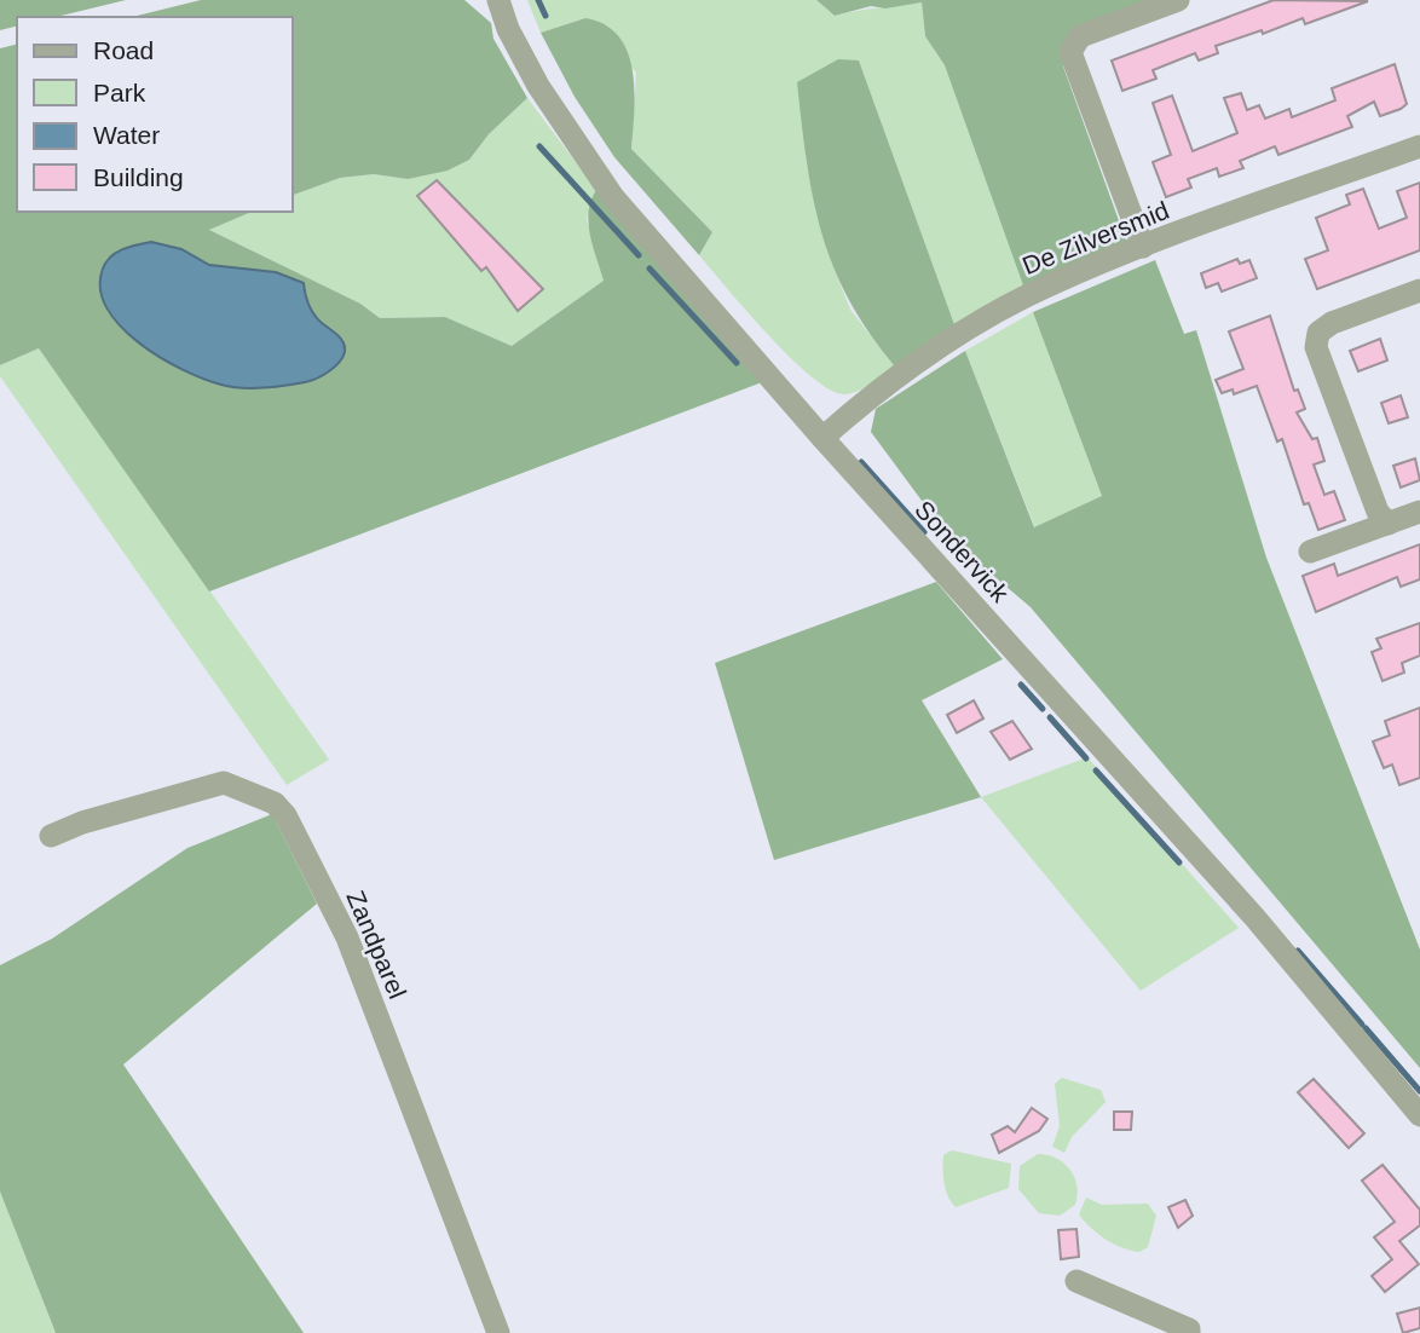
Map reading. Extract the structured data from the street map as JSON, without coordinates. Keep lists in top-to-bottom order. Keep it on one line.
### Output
{"streets":{"street":["De Zilversmid","Sondervick","Zandparel"]},"crossings":[["De Zilversmid","Sondervick"]],"legend":["Road","Park","Water","Building"]}
